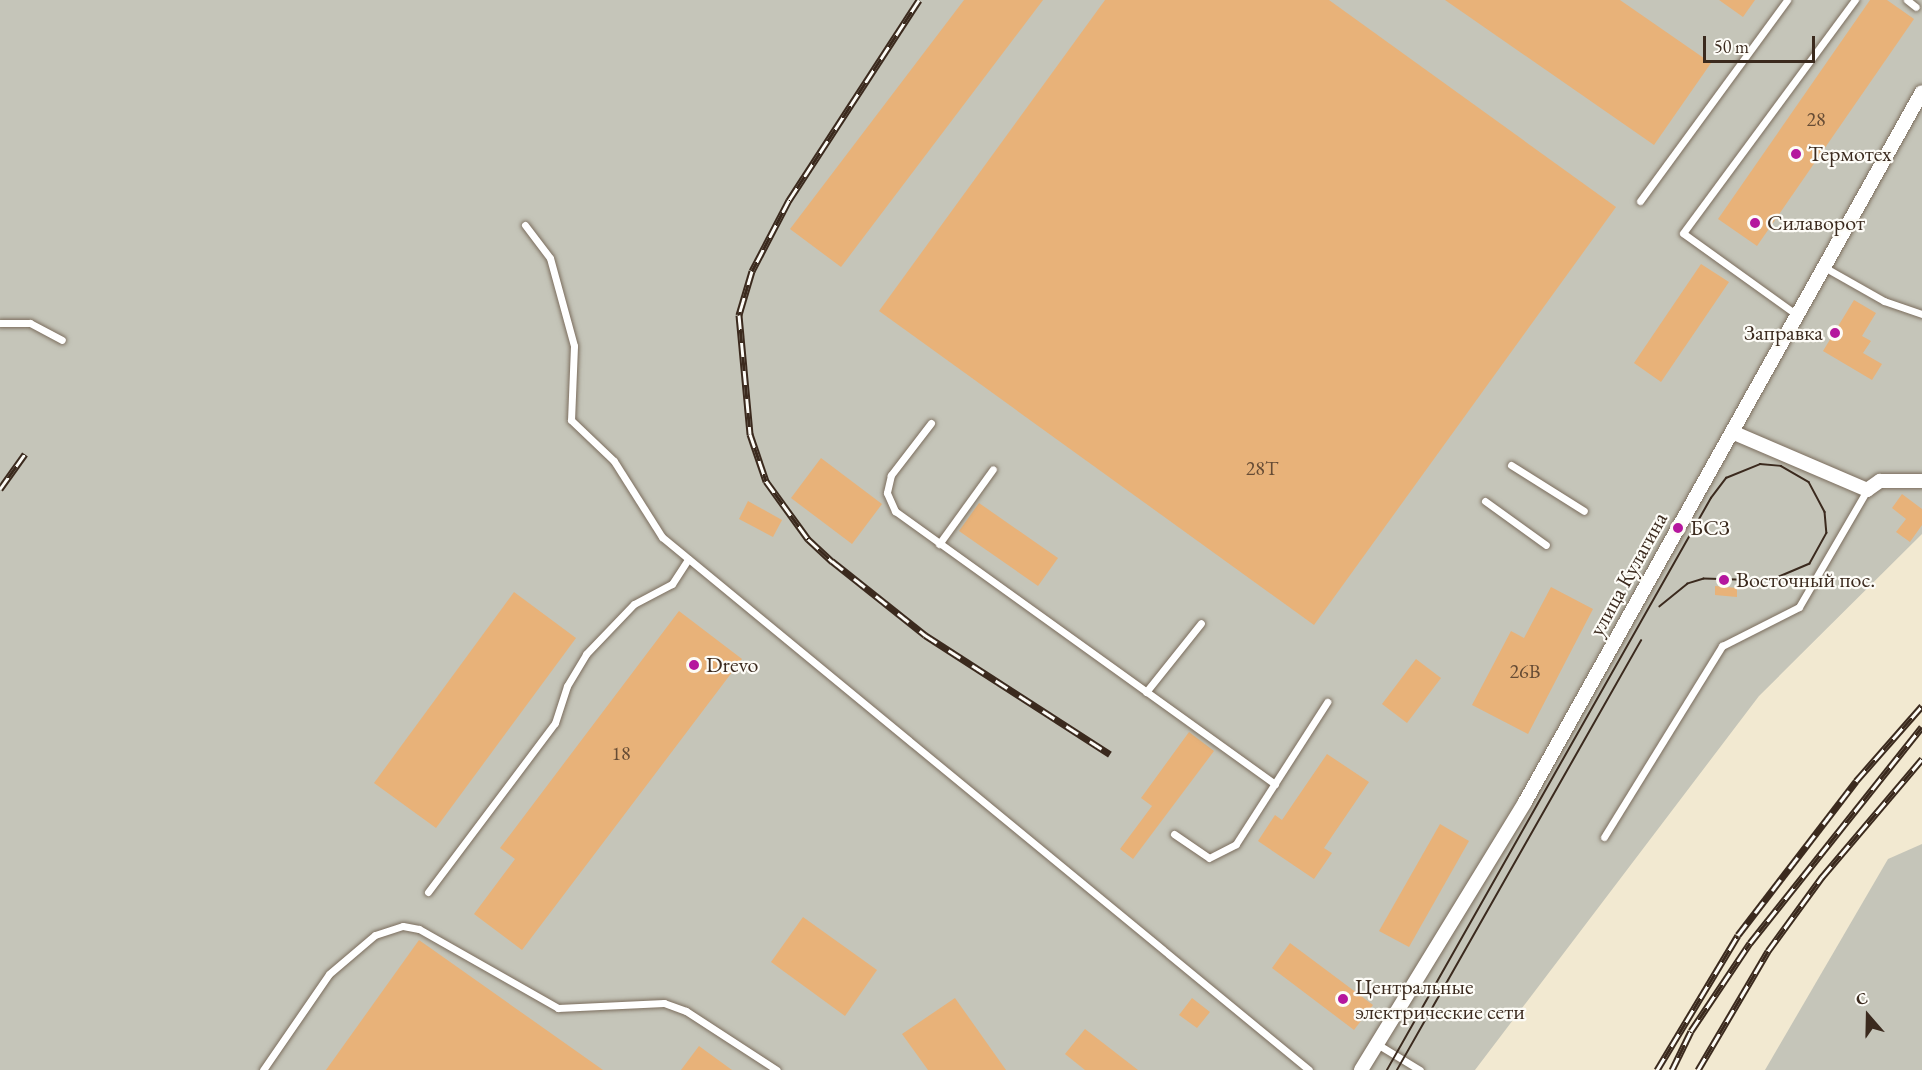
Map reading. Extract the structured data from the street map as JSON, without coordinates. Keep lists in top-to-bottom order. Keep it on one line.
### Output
{"streets":{"street":["улица Кулагина"]},"places":["Термотех","Силаворот","Заправка","БСЗ","Восточный пос.","Drevo","Центральные электрические сети"],"house_numbers":["28","28Т","26В","18"],"scale_bar":"50 m","north":"top"}
